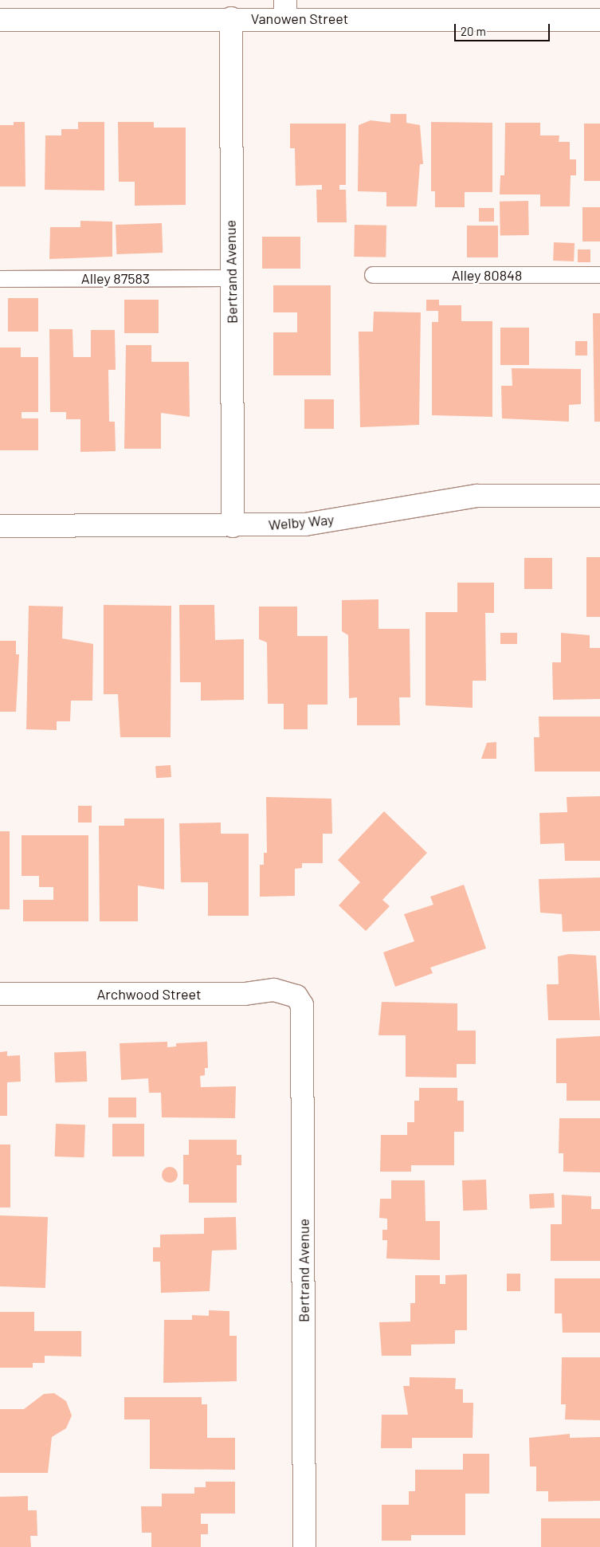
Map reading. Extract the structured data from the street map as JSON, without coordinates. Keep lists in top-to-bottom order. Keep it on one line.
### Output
{"streets":{"street":["Vanowen Street","Bertrand Avenue","Welby Way","Archwood Street"],"lane":["Alley 80848","Alley 87583"]},"crossings":[["Vanowen Street","Bertrand Avenue"],["Bertrand Avenue","Alley 87583"],["Bertrand Avenue","Welby Way"],["Bertrand Avenue","Archwood Street"]],"scale_bar":"20 m"}
